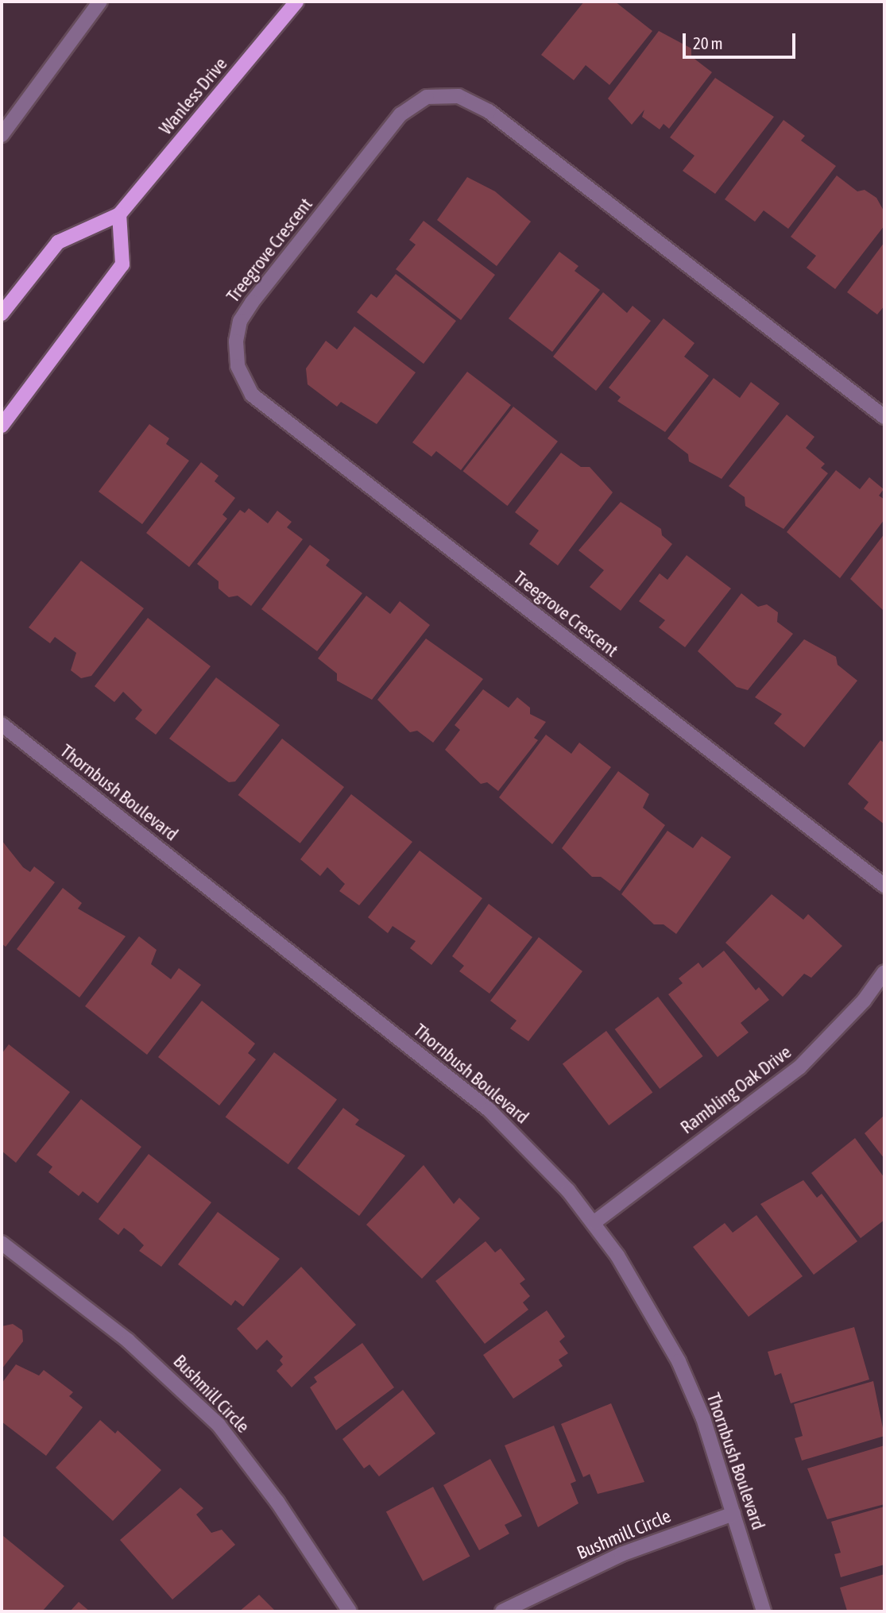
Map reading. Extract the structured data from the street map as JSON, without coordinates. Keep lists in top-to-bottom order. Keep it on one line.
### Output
{"streets":{"main road":["Wanless Drive"],"street":["Treegrove Crescent","Thornbush Boulevard","Rambling Oak Drive","Bushmill Circle"]},"crossings":[["Thornbush Boulevard","Rambling Oak Drive"],["Thornbush Boulevard","Bushmill Circle"]],"scale_bar":"20 m"}
